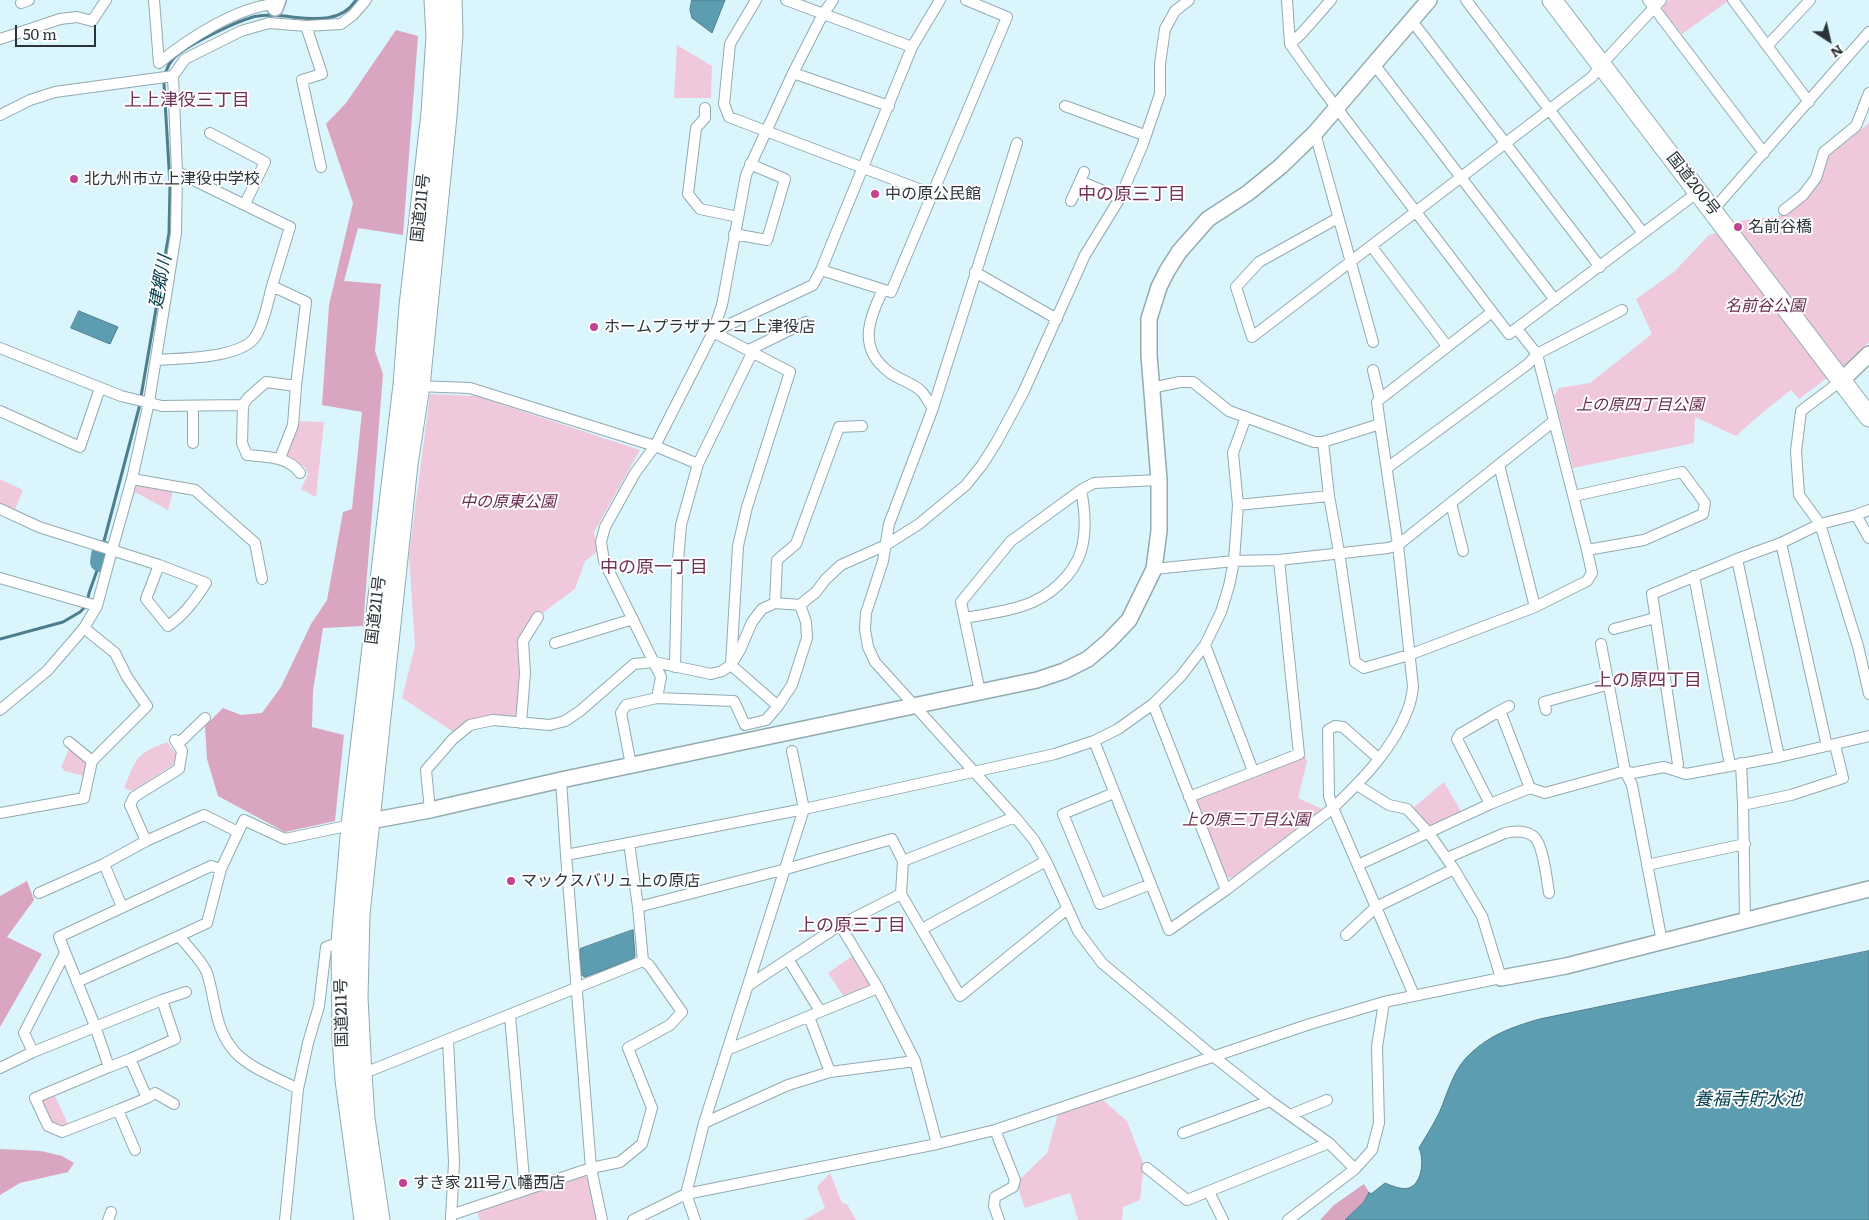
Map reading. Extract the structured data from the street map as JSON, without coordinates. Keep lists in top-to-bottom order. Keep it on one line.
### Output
{"streets":{"highway":["国道200号","国道211号"]},"districts":["上上津役三丁目","中の原三丁目","中の原一丁目","上の原四丁目","上の原三丁目"],"water":["建郷川","養福寺貯水池"],"parks":["名前谷公園","上の原四丁目公園","中の原東公園","上の原三丁目公園"],"places":["北九州市立上津役中学校","中の原公民館","名前谷橋","ホームプラザナフコ 上津役店","マックスバリュ 上の原店","すき家 211号八幡西店"],"scale_bar":"50 m","north":"bottom right"}
